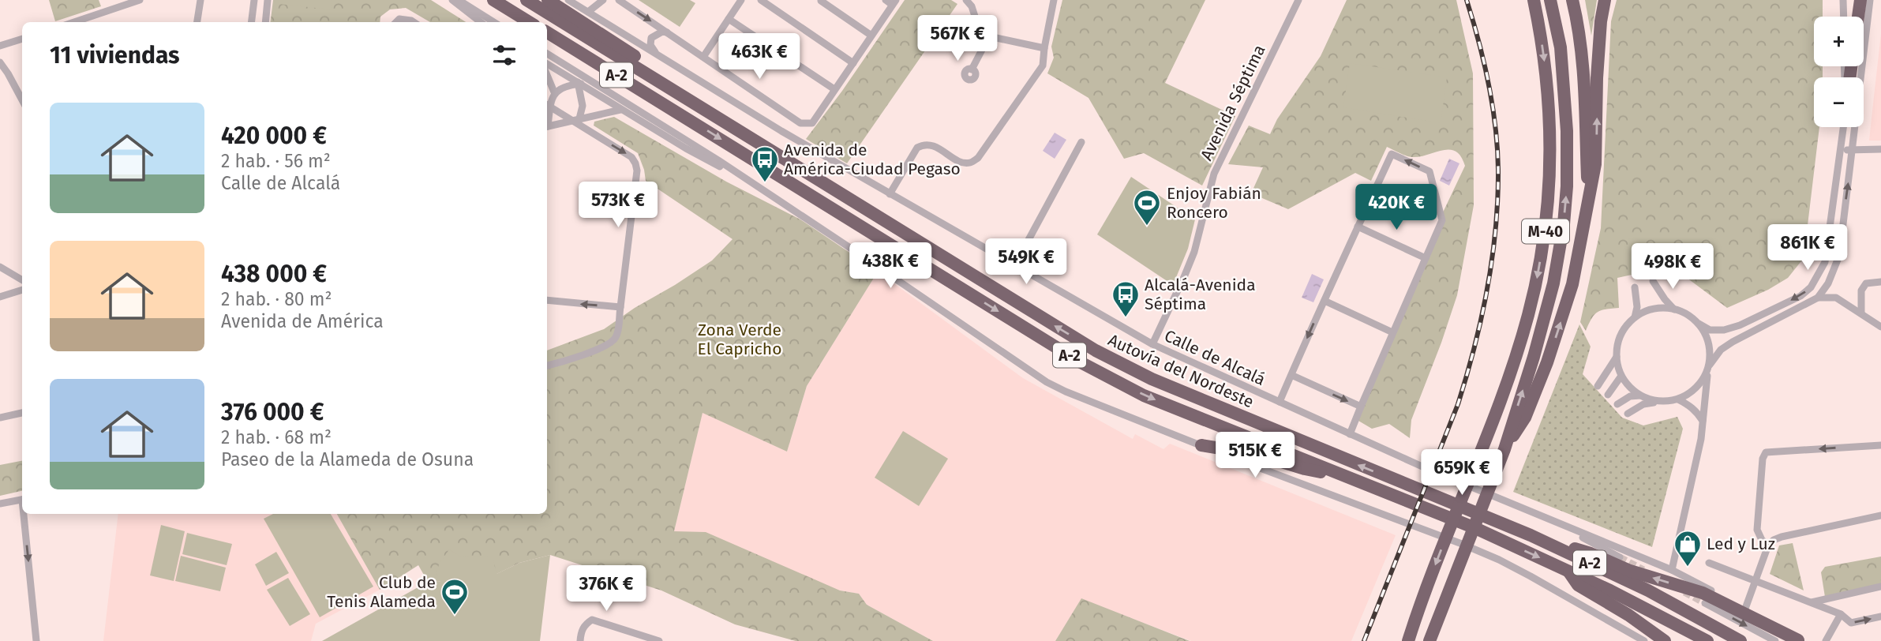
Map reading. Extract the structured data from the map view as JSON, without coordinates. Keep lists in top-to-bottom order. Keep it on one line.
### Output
{"streets":{"highway":["A-2","M-40","Autovía del Nordeste"],"street":["Avenida Séptima","Calle de Alcalá"]},"crossings":[["Avenida Séptima","Calle de Alcalá"]],"parks":["Zona Verde El Capricho"],"places":{"bus stop":["Avenida de América-Ciudad Pegaso","Alcalá-Avenida Séptima"],"sports":["Enjoy Fabián Roncero","Club de Tenis Alameda"],"shop":["Led y Luz"]},"page":{"price":["567K €","463K €","573K €","420K €","861K €","549K €","438K €","498K €","515K €","659K €","376K €"],"map_buttons":["+","−"],"heading":"11 viviendas","list":[{"name":"420 000 €","note":"2 hab. · 56 m² · Calle de Alcalá"},{"name":"438 000 €","note":"2 hab. · 80 m² · Avenida de América"},{"name":"376 000 €","note":"2 hab. · 68 m² · Paseo de la Alameda de Osuna"}]}}
